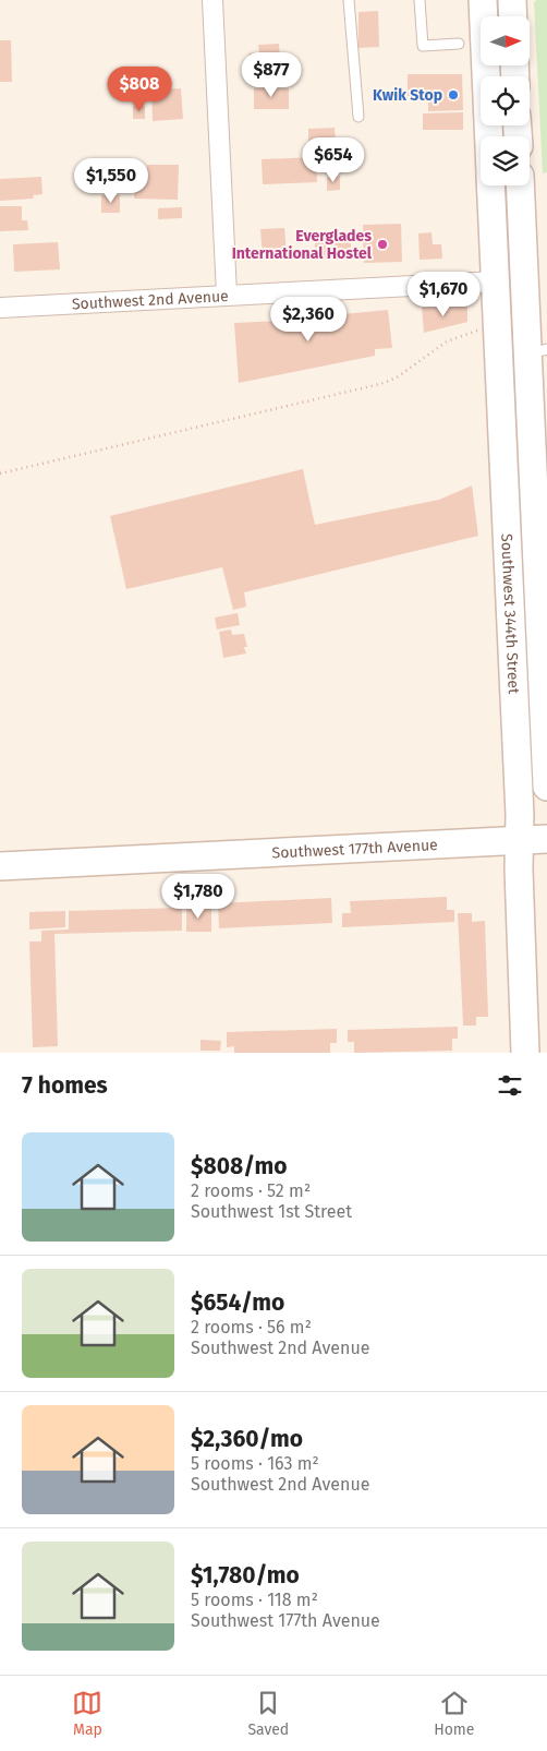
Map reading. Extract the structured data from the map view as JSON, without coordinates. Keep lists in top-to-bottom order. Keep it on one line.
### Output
{"streets":{"main road":["Southwest 344th Street","Southwest 177th Avenue"],"street":["Southwest 2nd Avenue"]},"crossings":[["Southwest 2nd Avenue","Southwest 344th Street"],["Southwest 344th Street","Southwest 177th Avenue"]],"places":["Kwik Stop","Everglades International Hostel"],"north":"right","page":{"price":["$877","$808","$654","$1,550","$1,670","$2,360","$1,780"],"heading":"7 homes","list":[{"name":"$808/mo","note":"2 rooms · 52 m² · Southwest 1st Street"},{"name":"$654/mo","note":"2 rooms · 56 m² · Southwest 2nd Avenue"},{"name":"$2,360/mo","note":"5 rooms · 163 m² · Southwest 2nd Avenue"},{"name":"$1,780/mo","note":"5 rooms · 118 m² · Southwest 177th Avenue"}],"tabs":["Map","Saved","Home"]}}
